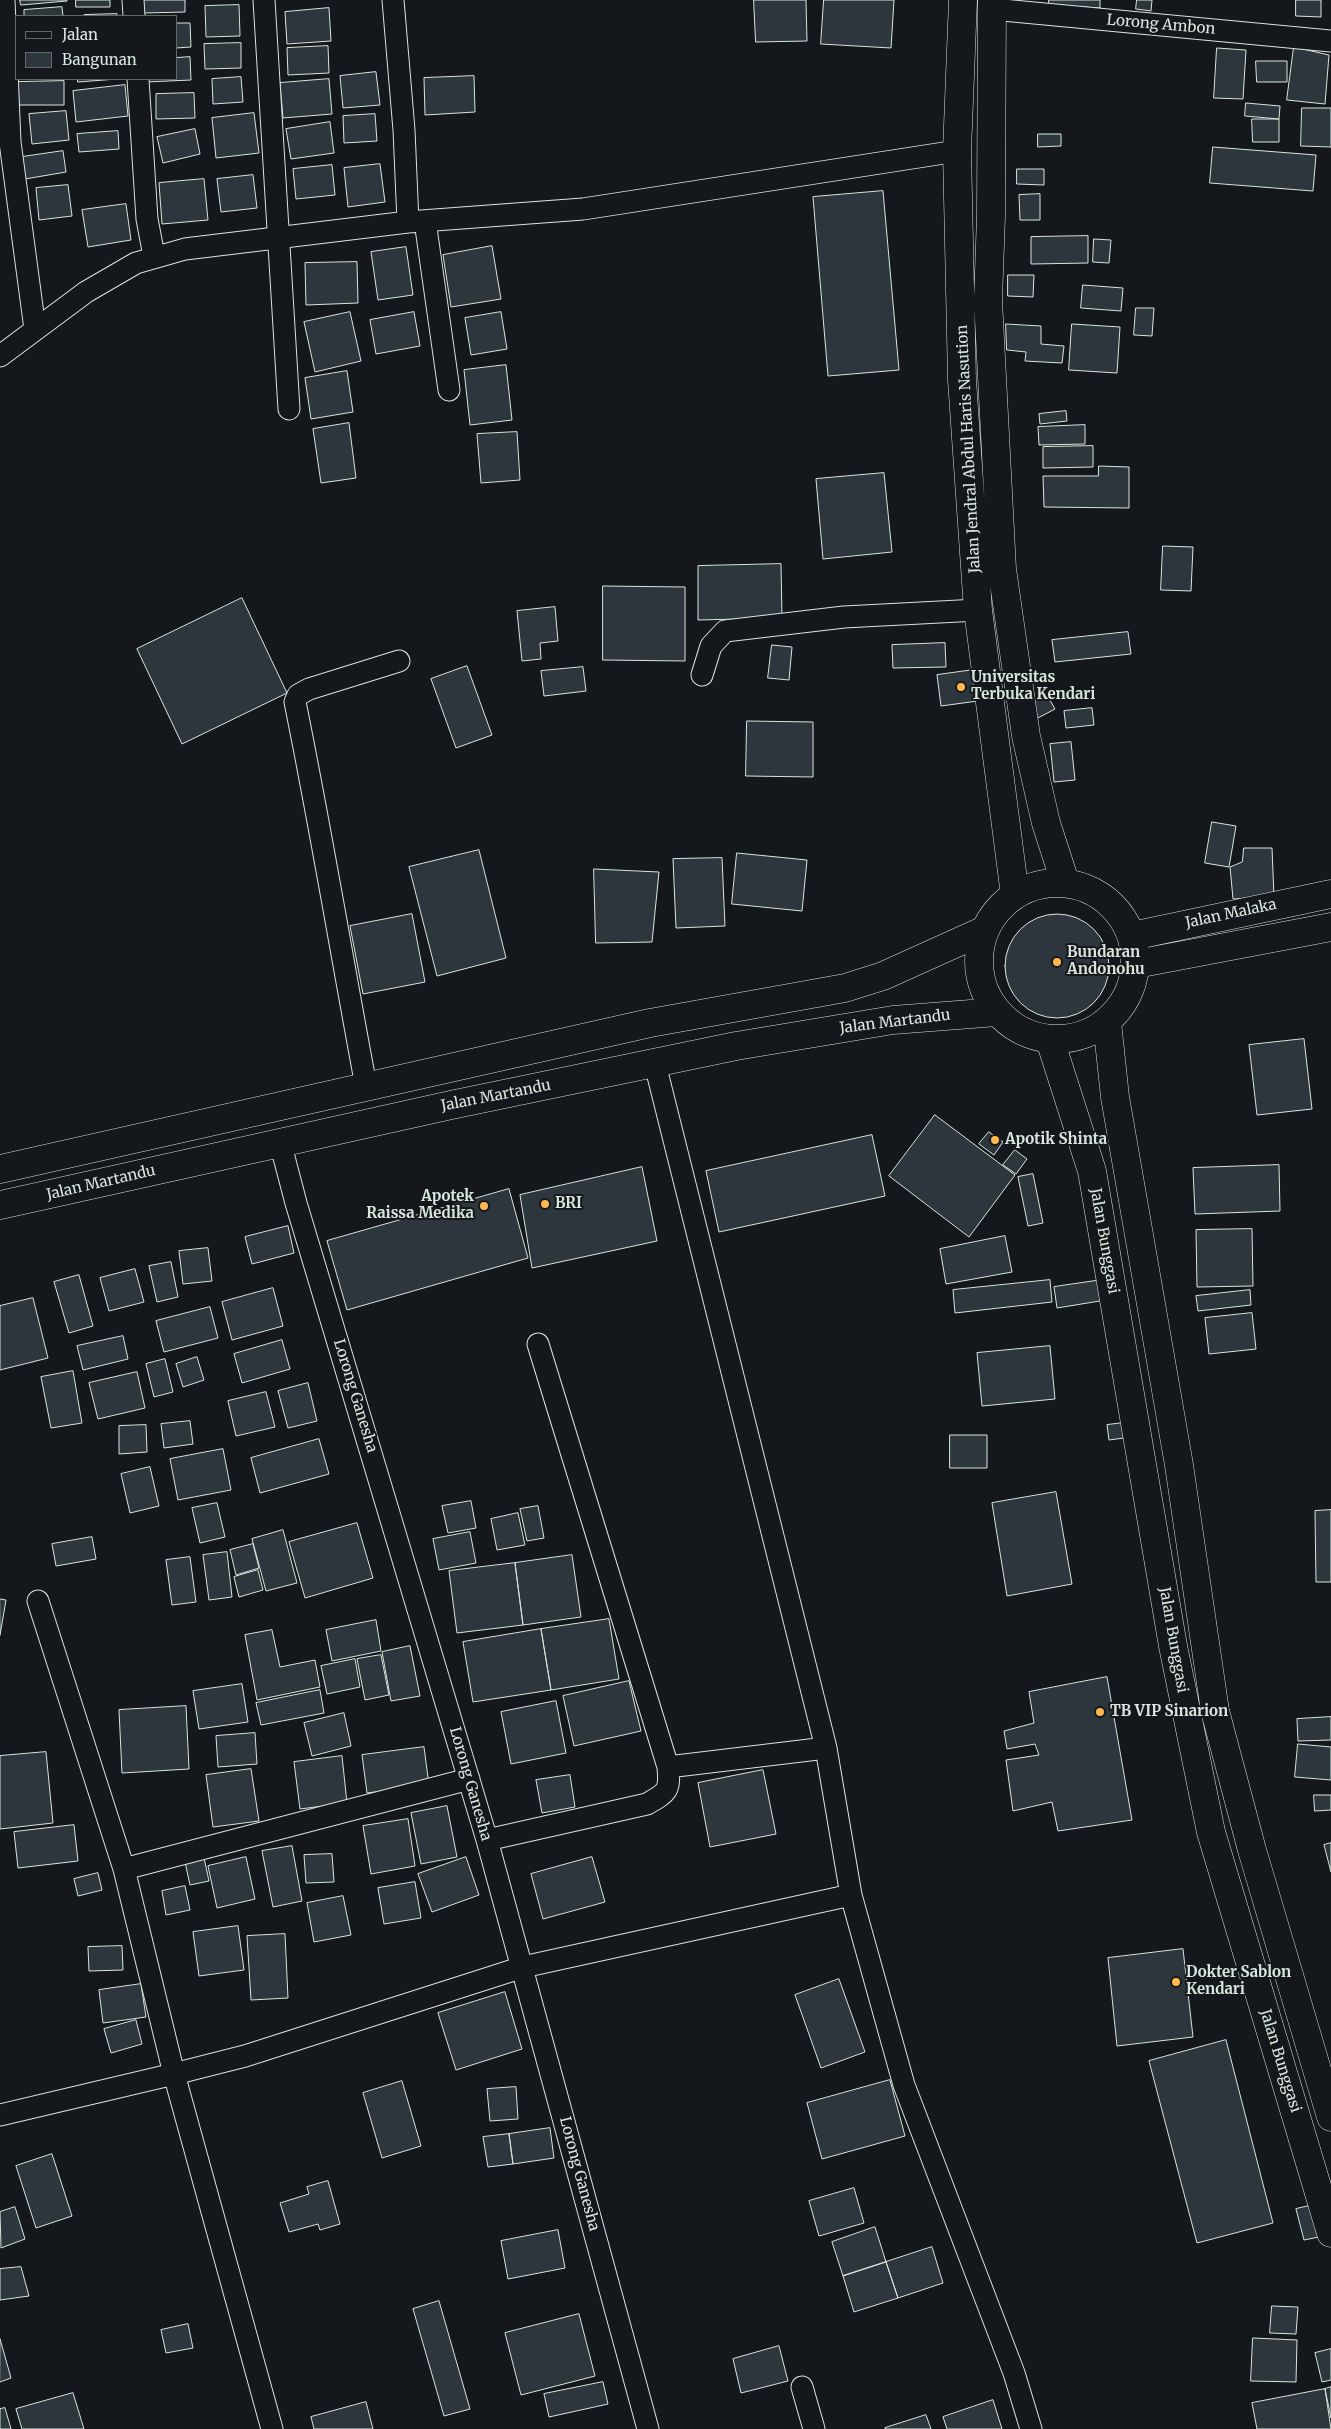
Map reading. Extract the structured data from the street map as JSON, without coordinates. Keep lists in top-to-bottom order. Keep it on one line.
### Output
{"streets":{"main road":["Jalan Jendral Abdul Haris Nasution","Jalan Malaka","Jalan Martandu","Jalan Bunggasi"],"street":["Lorong Ambon","Lorong Ganesha"]},"crossings":[["Lorong Ambon","Jalan Jendral Abdul Haris Nasution"],["Jalan Jendral Abdul Haris Nasution","Jalan Malaka"],["Jalan Jendral Abdul Haris Nasution","Jalan Martandu"],["Jalan Jendral Abdul Haris Nasution","Jalan Bunggasi"],["Jalan Malaka","Jalan Martandu"],["Jalan Malaka","Jalan Bunggasi"],["Jalan Martandu","Jalan Bunggasi"],["Jalan Martandu","Lorong Ganesha"]],"places":["Universitas Terbuka Kendari","Bundaran Andonohu","Apotik Shinta","BRI","Apotek Raissa Medika","TB VIP Sinarion","Dokter Sablon Kendari"],"legend":["Jalan","Bangunan"]}
